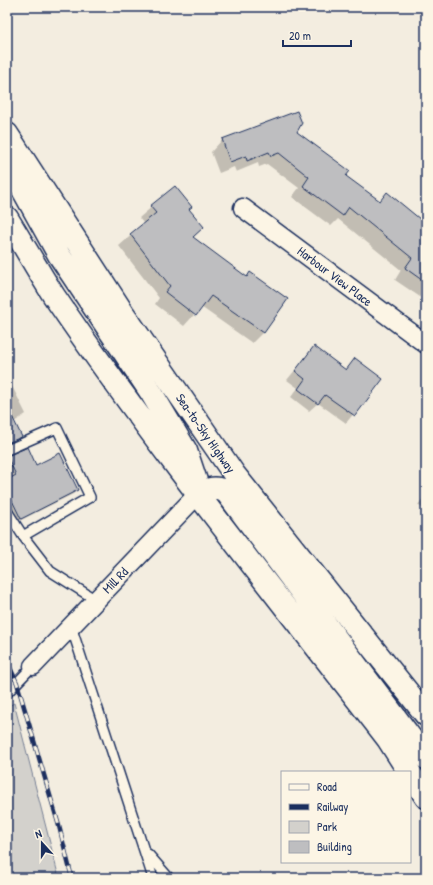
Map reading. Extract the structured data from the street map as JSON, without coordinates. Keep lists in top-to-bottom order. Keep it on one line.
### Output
{"streets":{"highway":["Sea-to-Sky Highway"],"street":["Harbour View Place","Mill Rd"]},"legend":["Road","Railway","Park","Building"],"scale_bar":"20 m","north":"top"}
